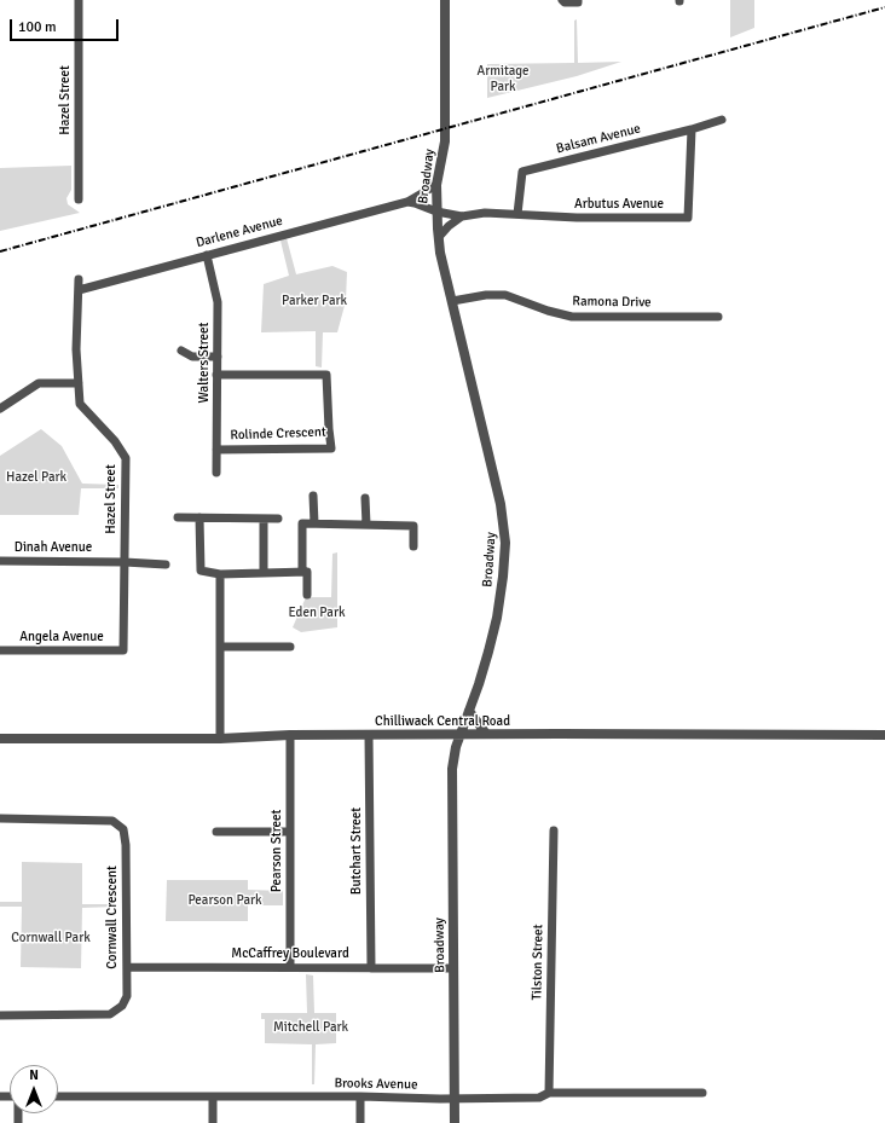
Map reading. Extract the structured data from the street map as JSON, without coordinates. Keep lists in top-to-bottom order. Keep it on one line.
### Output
{"streets":{"street":["Hazel Street","Balsam Avenue","Broadway","Arbutus Avenue","Darlene Avenue","Ramona Drive","Walters Street","Rolinde Crescent","Dinah Avenue","Angela Avenue","Chilliwack Central Road","Pearson Street","Butchart Street","Cornwall Crescent","McCaffrey Boulevard","Tilston Street","Brooks Avenue"]},"crossings":[["Hazel Street","Darlene Avenue"],["Hazel Street","Dinah Avenue"],["Hazel Street","Angela Avenue"],["Balsam Avenue","Arbutus Avenue"],["Broadway","Arbutus Avenue"],["Broadway","Darlene Avenue"],["Broadway","Ramona Drive"],["Broadway","Chilliwack Central Road"],["Broadway","McCaffrey Boulevard"],["Broadway","Brooks Avenue"],["Darlene Avenue","Walters Street"],["Walters Street","Rolinde Crescent"],["Chilliwack Central Road","Pearson Street"],["Chilliwack Central Road","Butchart Street"],["Pearson Street","McCaffrey Boulevard"],["Butchart Street","McCaffrey Boulevard"],["Cornwall Crescent","McCaffrey Boulevard"],["Tilston Street","Brooks Avenue"]],"parks":["Armitage Park","Parker Park","Hazel Park","Eden Park","Pearson Park","Cornwall Park","Mitchell Park"],"scale_bar":"100 m","north":"top"}
